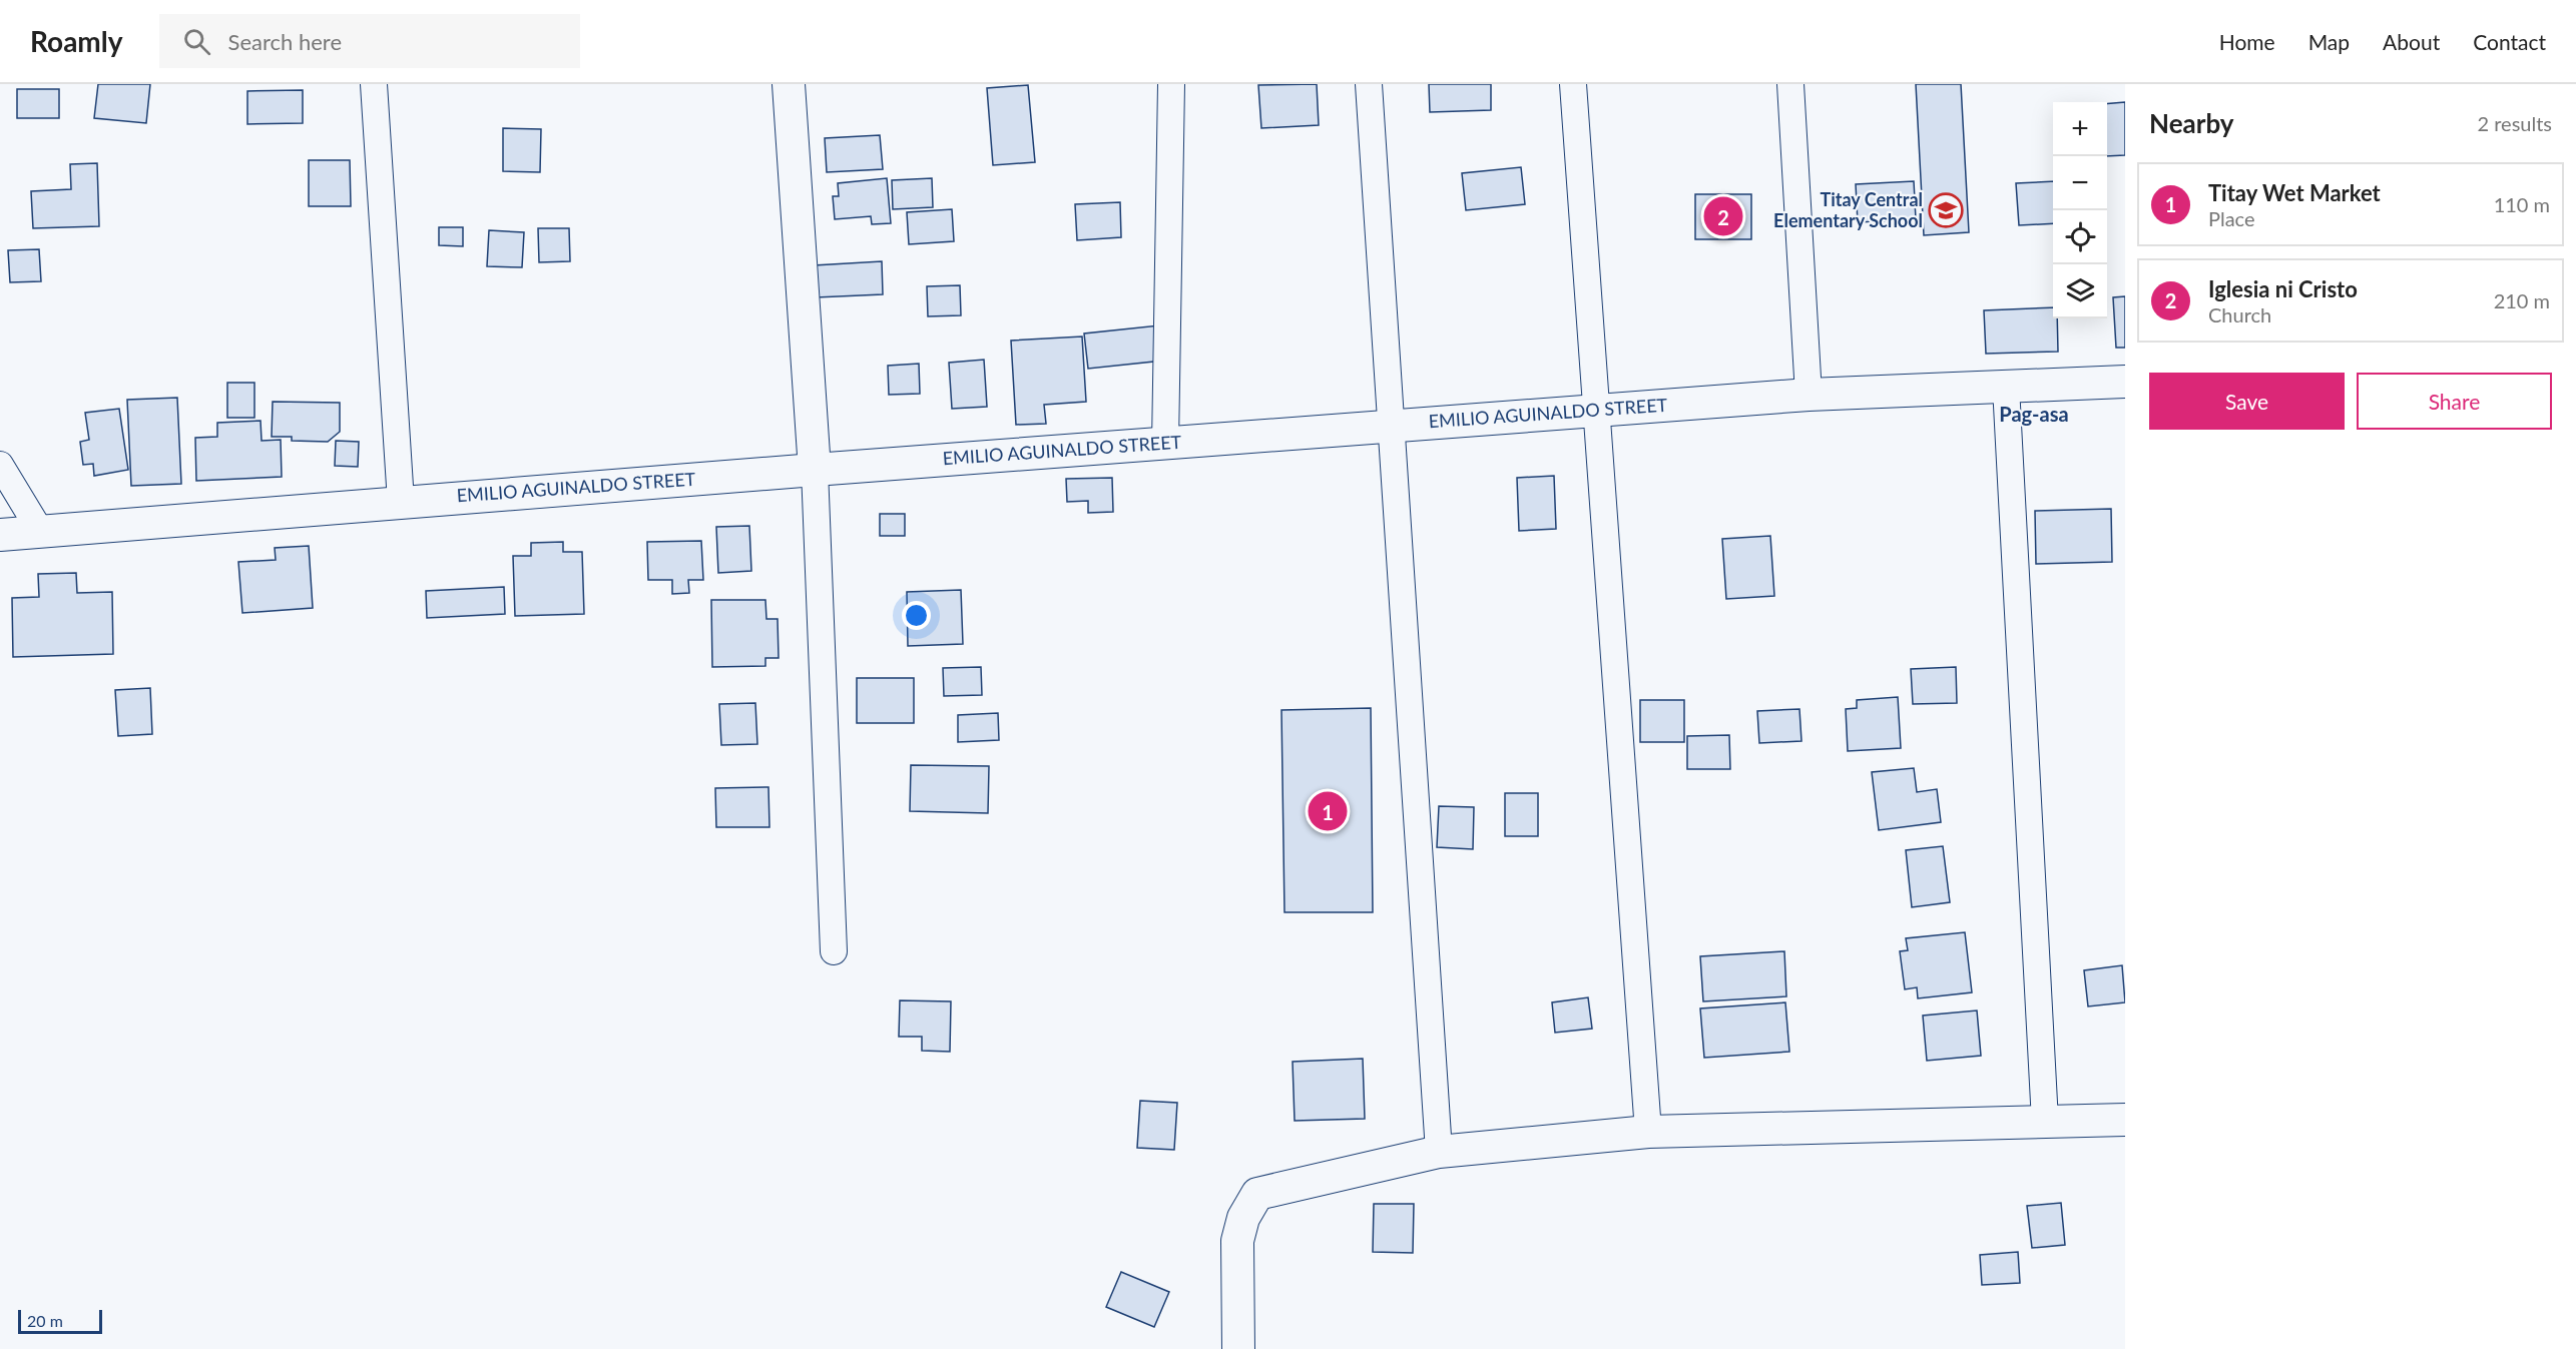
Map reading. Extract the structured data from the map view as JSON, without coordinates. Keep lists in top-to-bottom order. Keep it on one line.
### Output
{"streets":{"street":["EMILIO AGUINALDO STREET"]},"districts":["Pag-asa"],"places":{"school or university":["Titay Central Elementary School"]},"scale_bar":"20 m","page":{"header":"Roamly","search":"Search here","nav":["Home","Map","About","Contact"],"heading":["Nearby","2 results"],"map_buttons":["+","−"],"list":[{"mark":"1","name":"Titay Wet Market","note":"Place","value":"110 m"},{"mark":"2","name":"Iglesia ni Cristo","note":"Church","value":"210 m"}],"pins":["2","1"],"buttons":["Save","Share"],"scale":"20 m"}}
